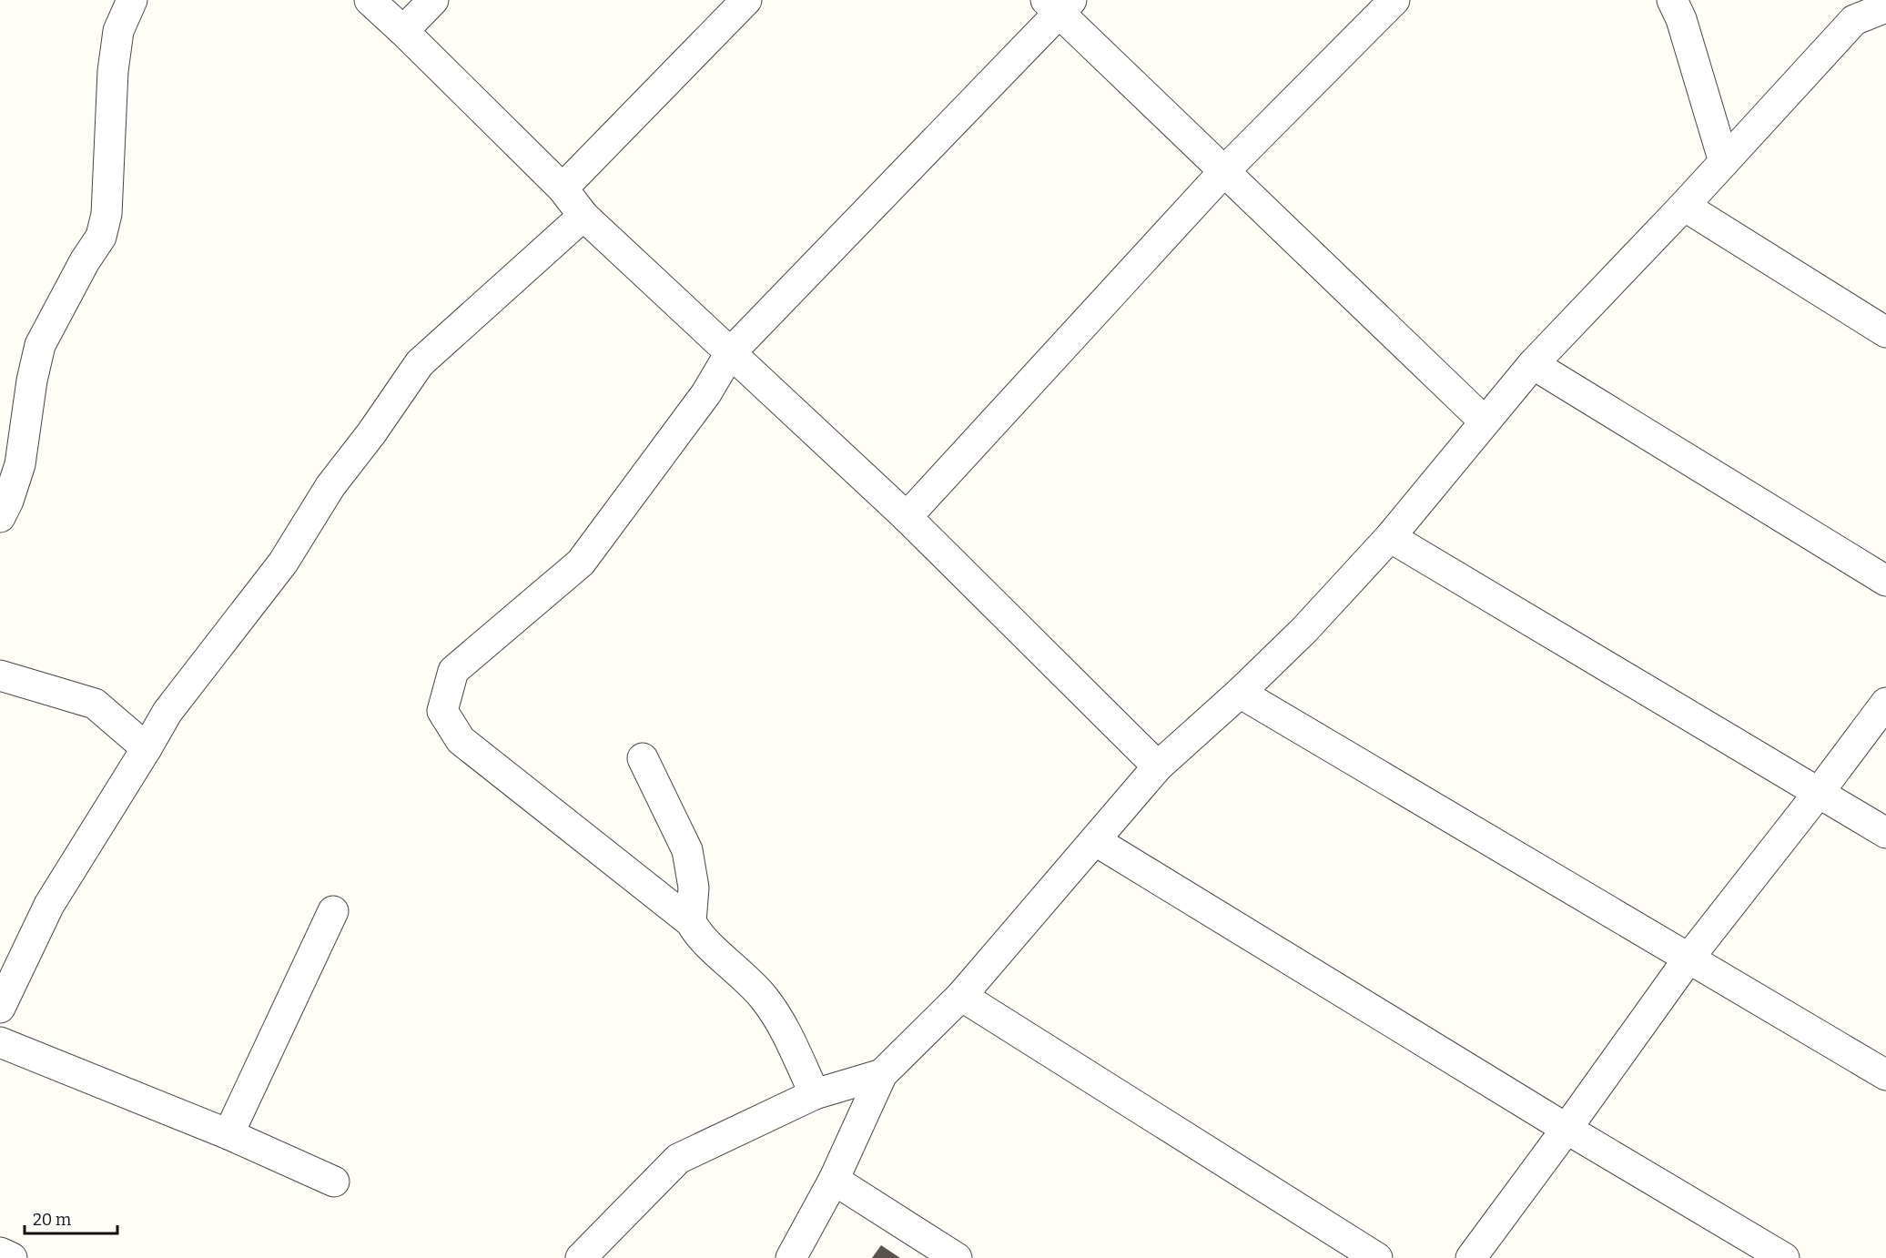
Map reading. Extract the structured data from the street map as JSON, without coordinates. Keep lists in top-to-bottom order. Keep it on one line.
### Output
{"scale_bar":"20 m"}
